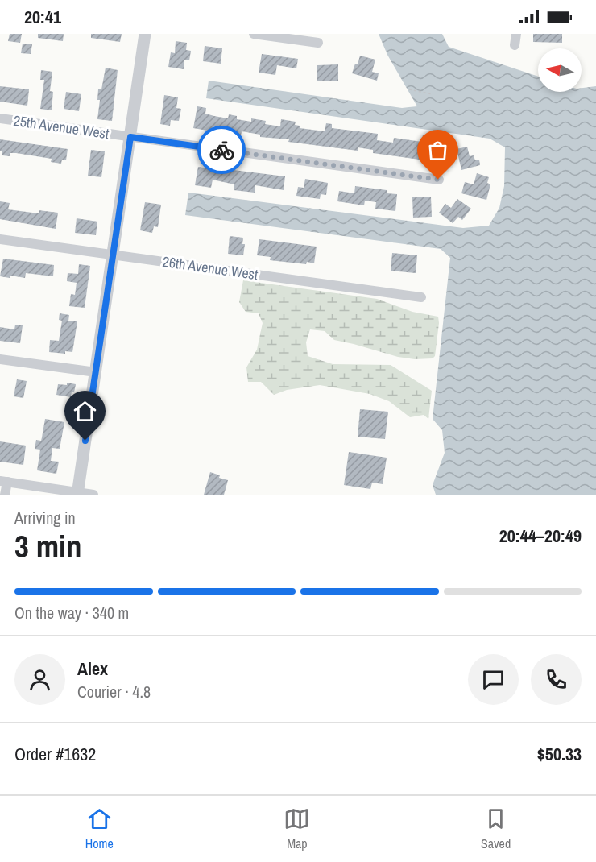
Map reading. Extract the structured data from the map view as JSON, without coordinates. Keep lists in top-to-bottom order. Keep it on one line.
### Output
{"streets":{"street":["25th Avenue West","26th Avenue West"]},"north":"left","page":{"status":"20:41","heading":["3 min","Arriving in","20:44–20:49"],"panel":["Alex","Courier · 4.8","Order #1632","$50.33"],"bar":"On the way · 340 m","tabs":["Home","Map","Saved"]}}
